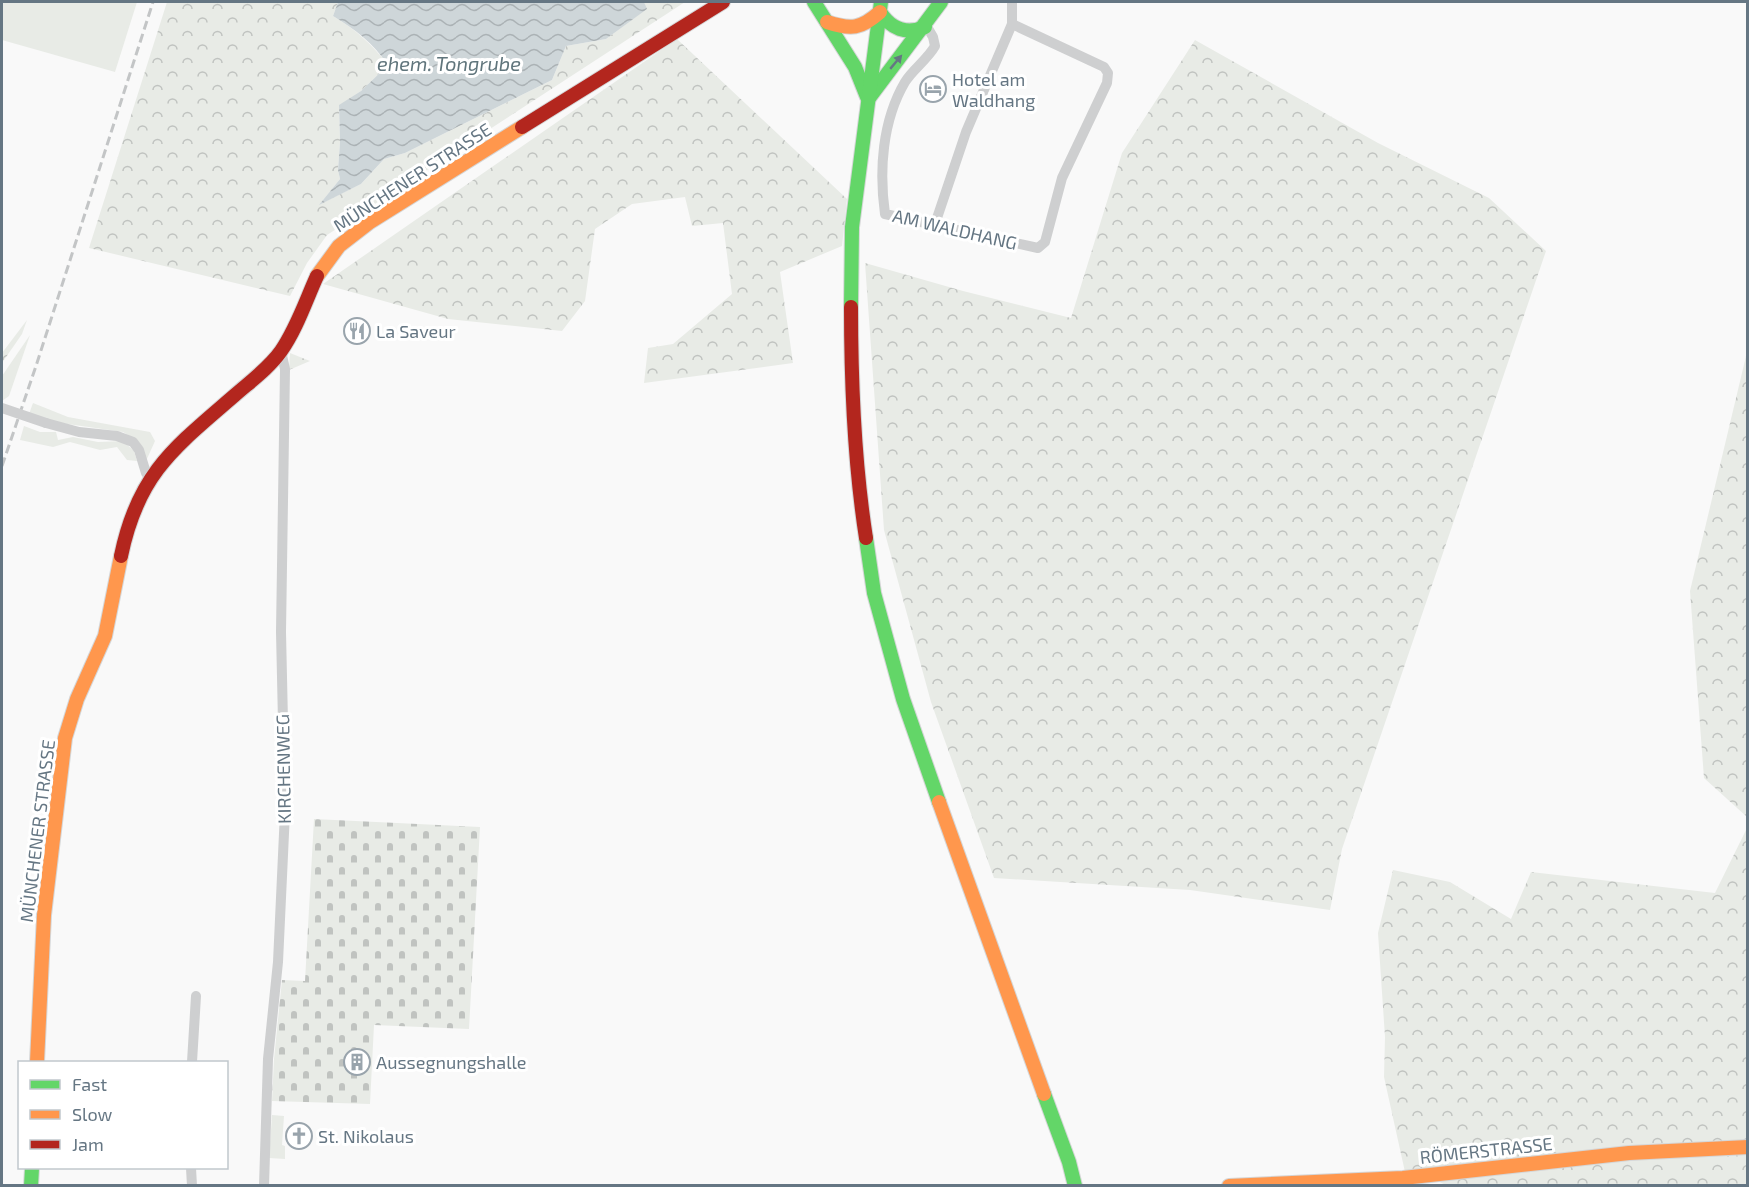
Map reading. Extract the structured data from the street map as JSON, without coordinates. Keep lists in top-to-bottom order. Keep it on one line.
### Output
{"streets":{"street":["MÜNCHENER STRASSE","AM WALDHANG","KIRCHENWEG","RÖMERSTRASSE"]},"crossings":[["MÜNCHENER STRASSE","KIRCHENWEG"]],"water":["ehem. Tongrube"],"places":{"hotel":["Hotel am Waldhang"],"restaurant":["La Saveur"],"building":["Aussegnungshalle"],"church":["St. Nikolaus"]},"legend":["Fast","Slow","Jam"]}
